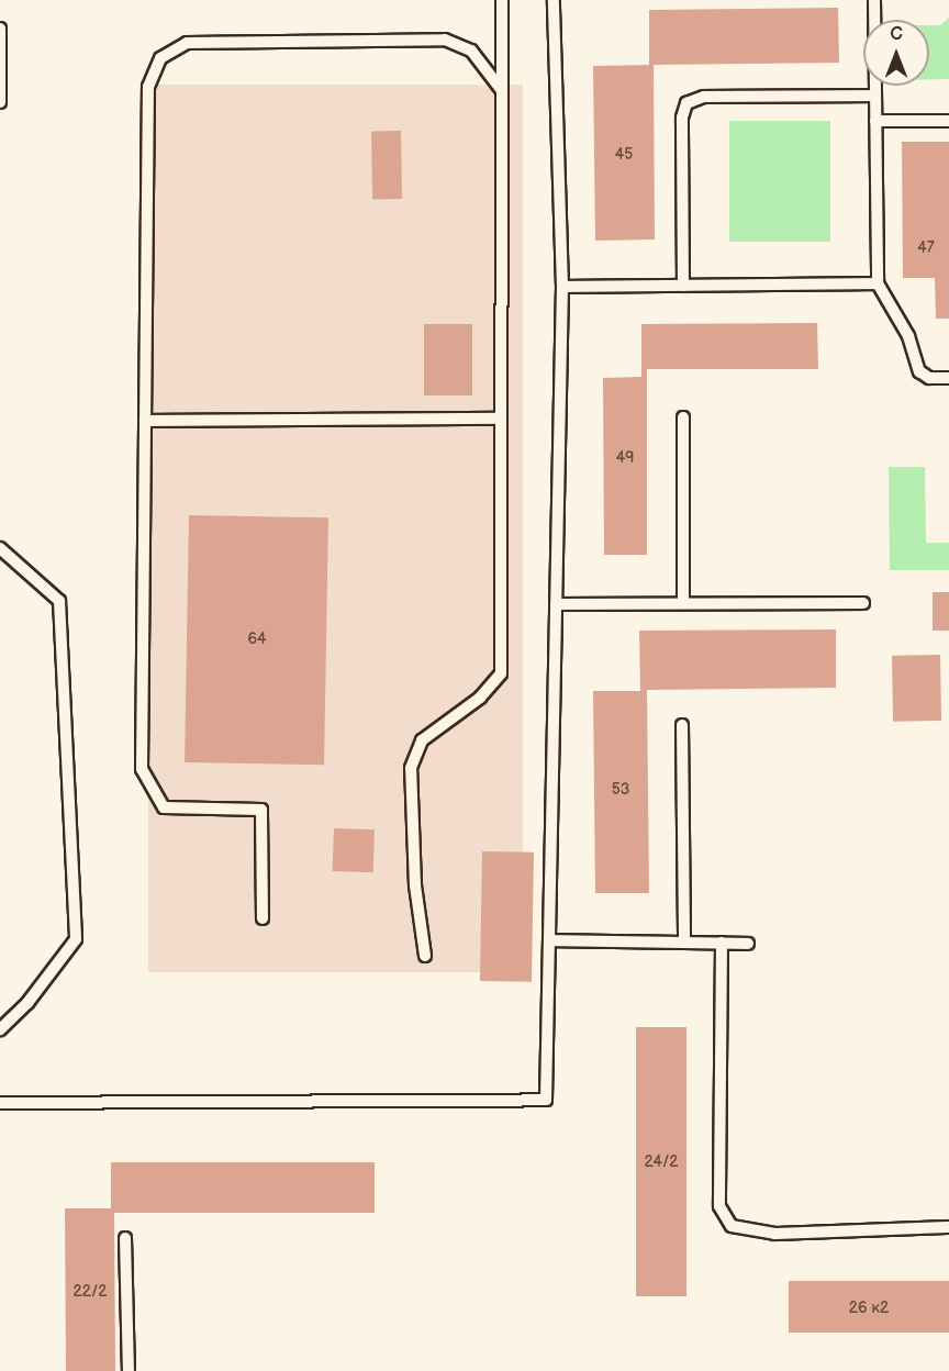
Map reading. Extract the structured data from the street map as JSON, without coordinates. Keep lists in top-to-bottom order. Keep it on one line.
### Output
{"house_numbers":["45","47","49","64","53","24/2","22/2","26 к2"],"north":"top"}
